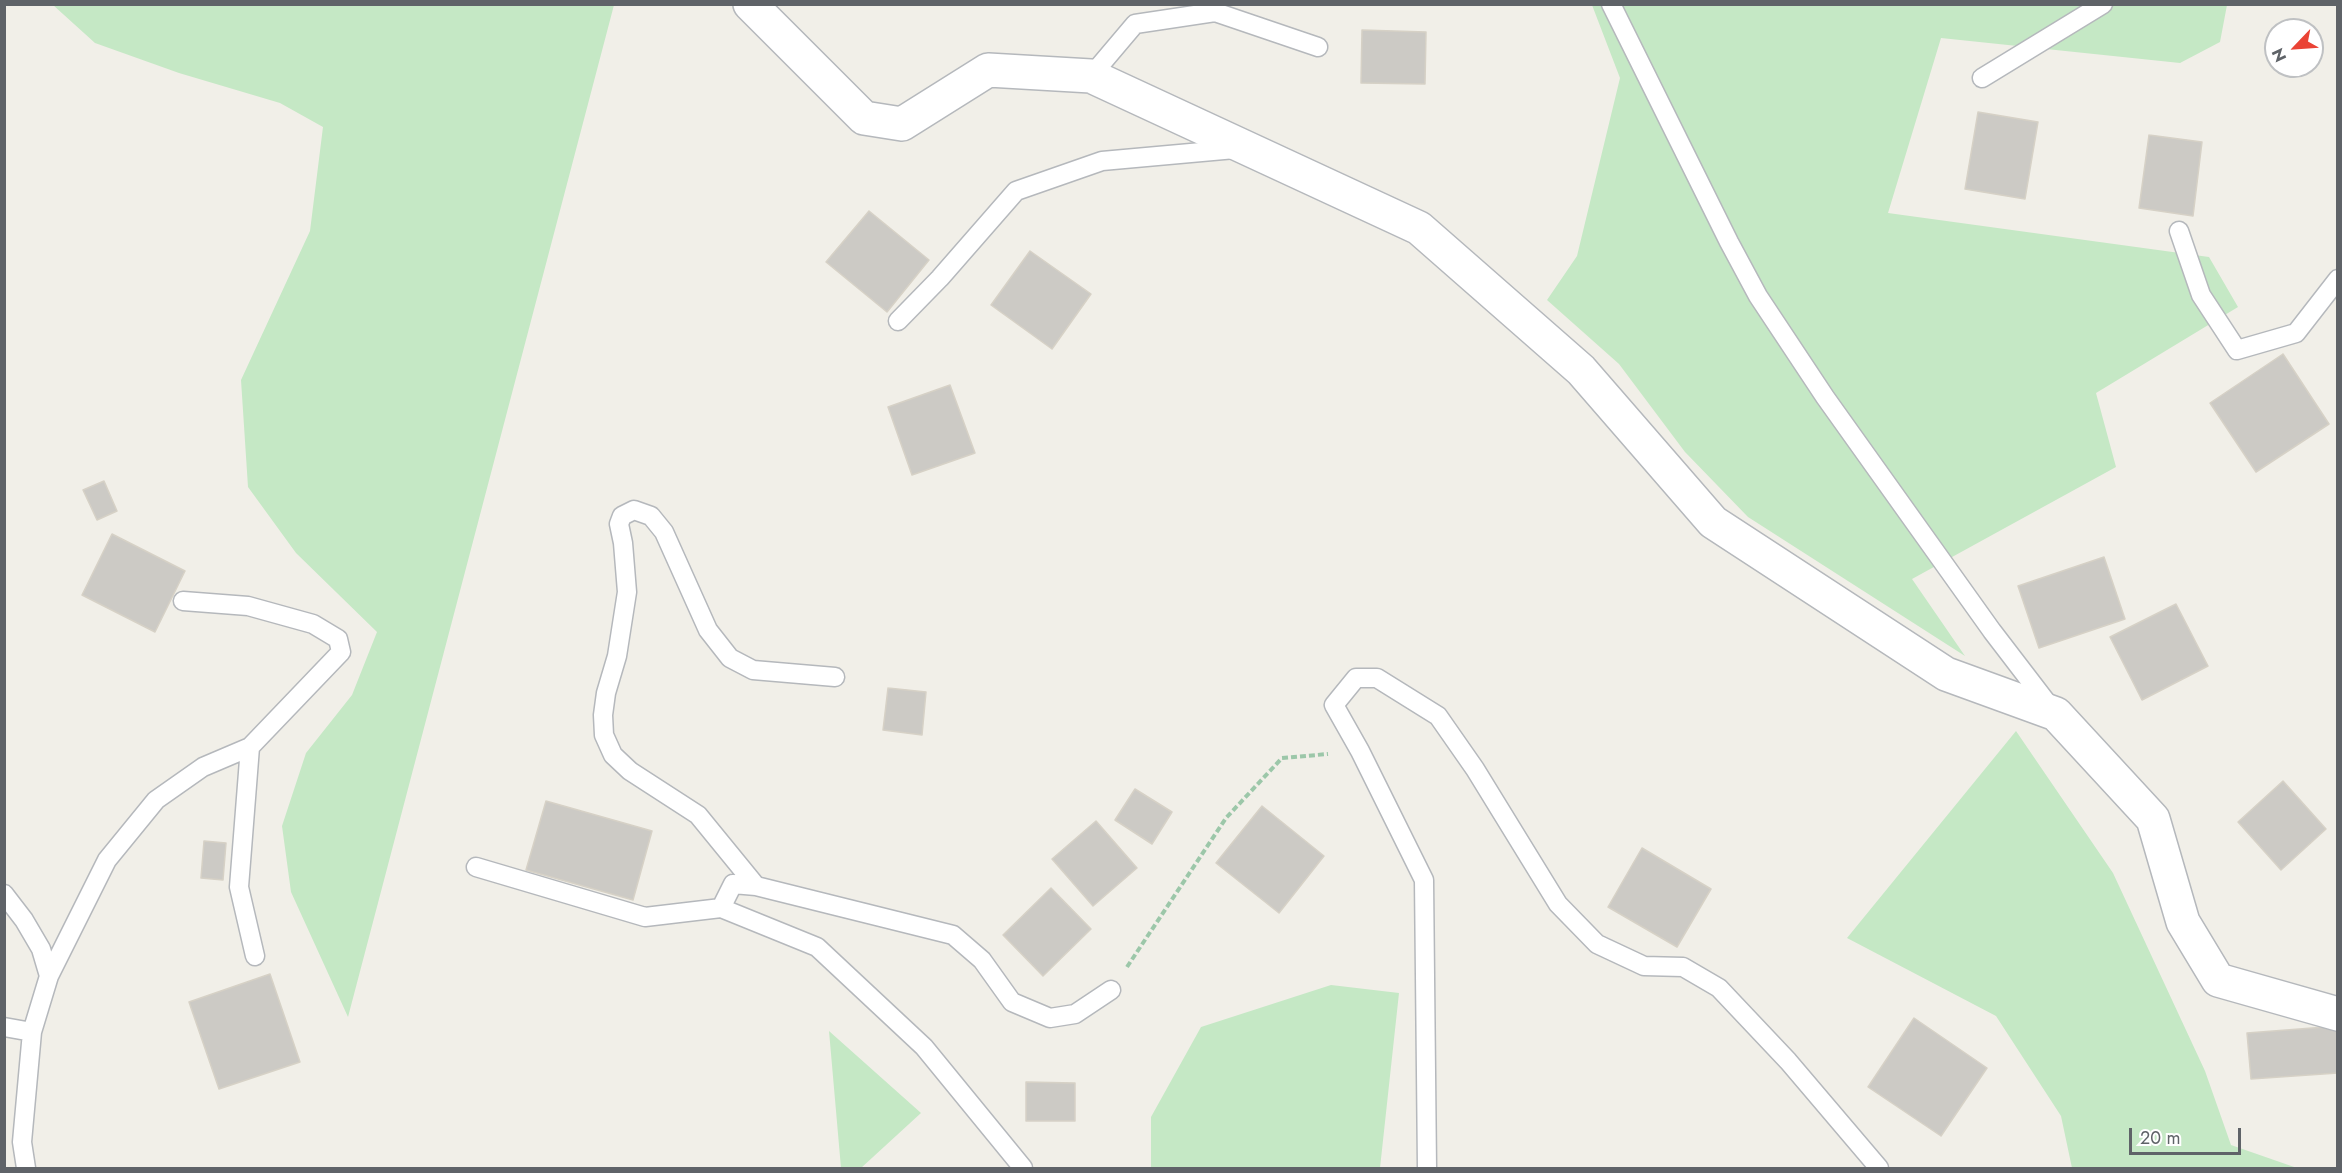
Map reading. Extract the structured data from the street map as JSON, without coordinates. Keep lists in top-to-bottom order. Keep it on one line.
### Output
{"scale_bar":"20 m","north":"bottom left"}
